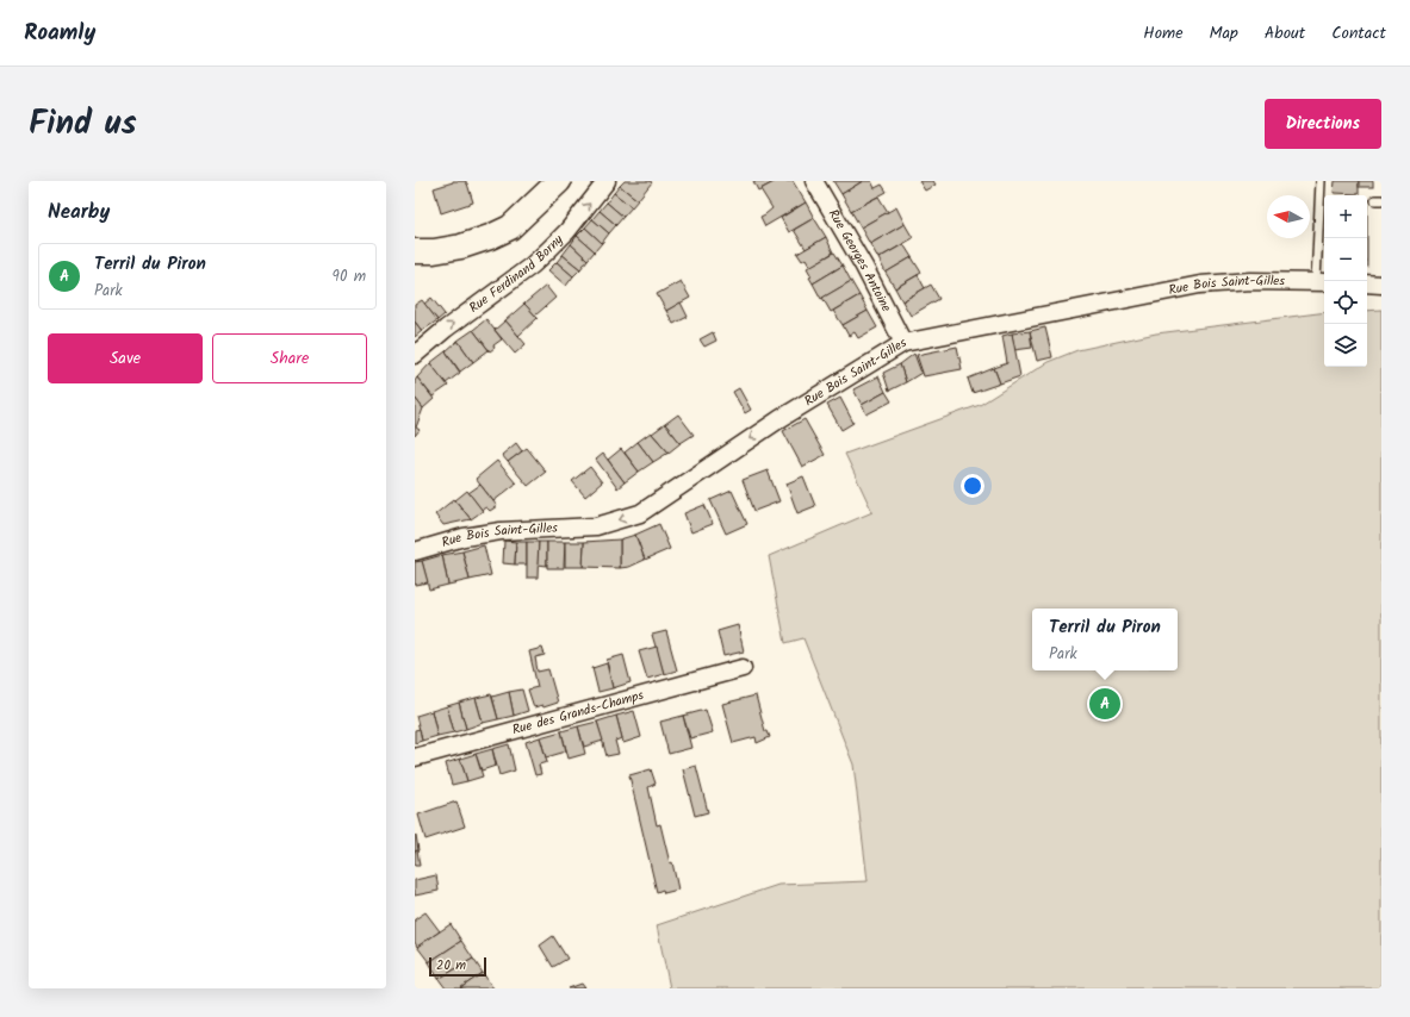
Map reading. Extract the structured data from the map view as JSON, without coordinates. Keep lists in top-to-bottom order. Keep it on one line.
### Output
{"streets":{"street":["Rue Georges Antoine","Rue Ferdinand Borny","Rue Bois Saint-Gilles","Rue des Grands-Champs"]},"crossings":[["Rue Georges Antoine","Rue Bois Saint-Gilles"]],"one_way":["Rue Bois Saint-Gilles"],"scale_bar":"20 m","north":"left","page":{"header":"Roamly","nav":["Home","Map","About","Contact"],"title":"Find us","buttons":["Directions",["Save","Share"]],"heading":"Nearby","map_buttons":["+","−"],"list":[{"mark":"A","name":"Terril du Piron","note":"Park","value":"90 m"}],"popup":["Terril du Piron","Park"],"pins":"A","scale":"20 m"}}
